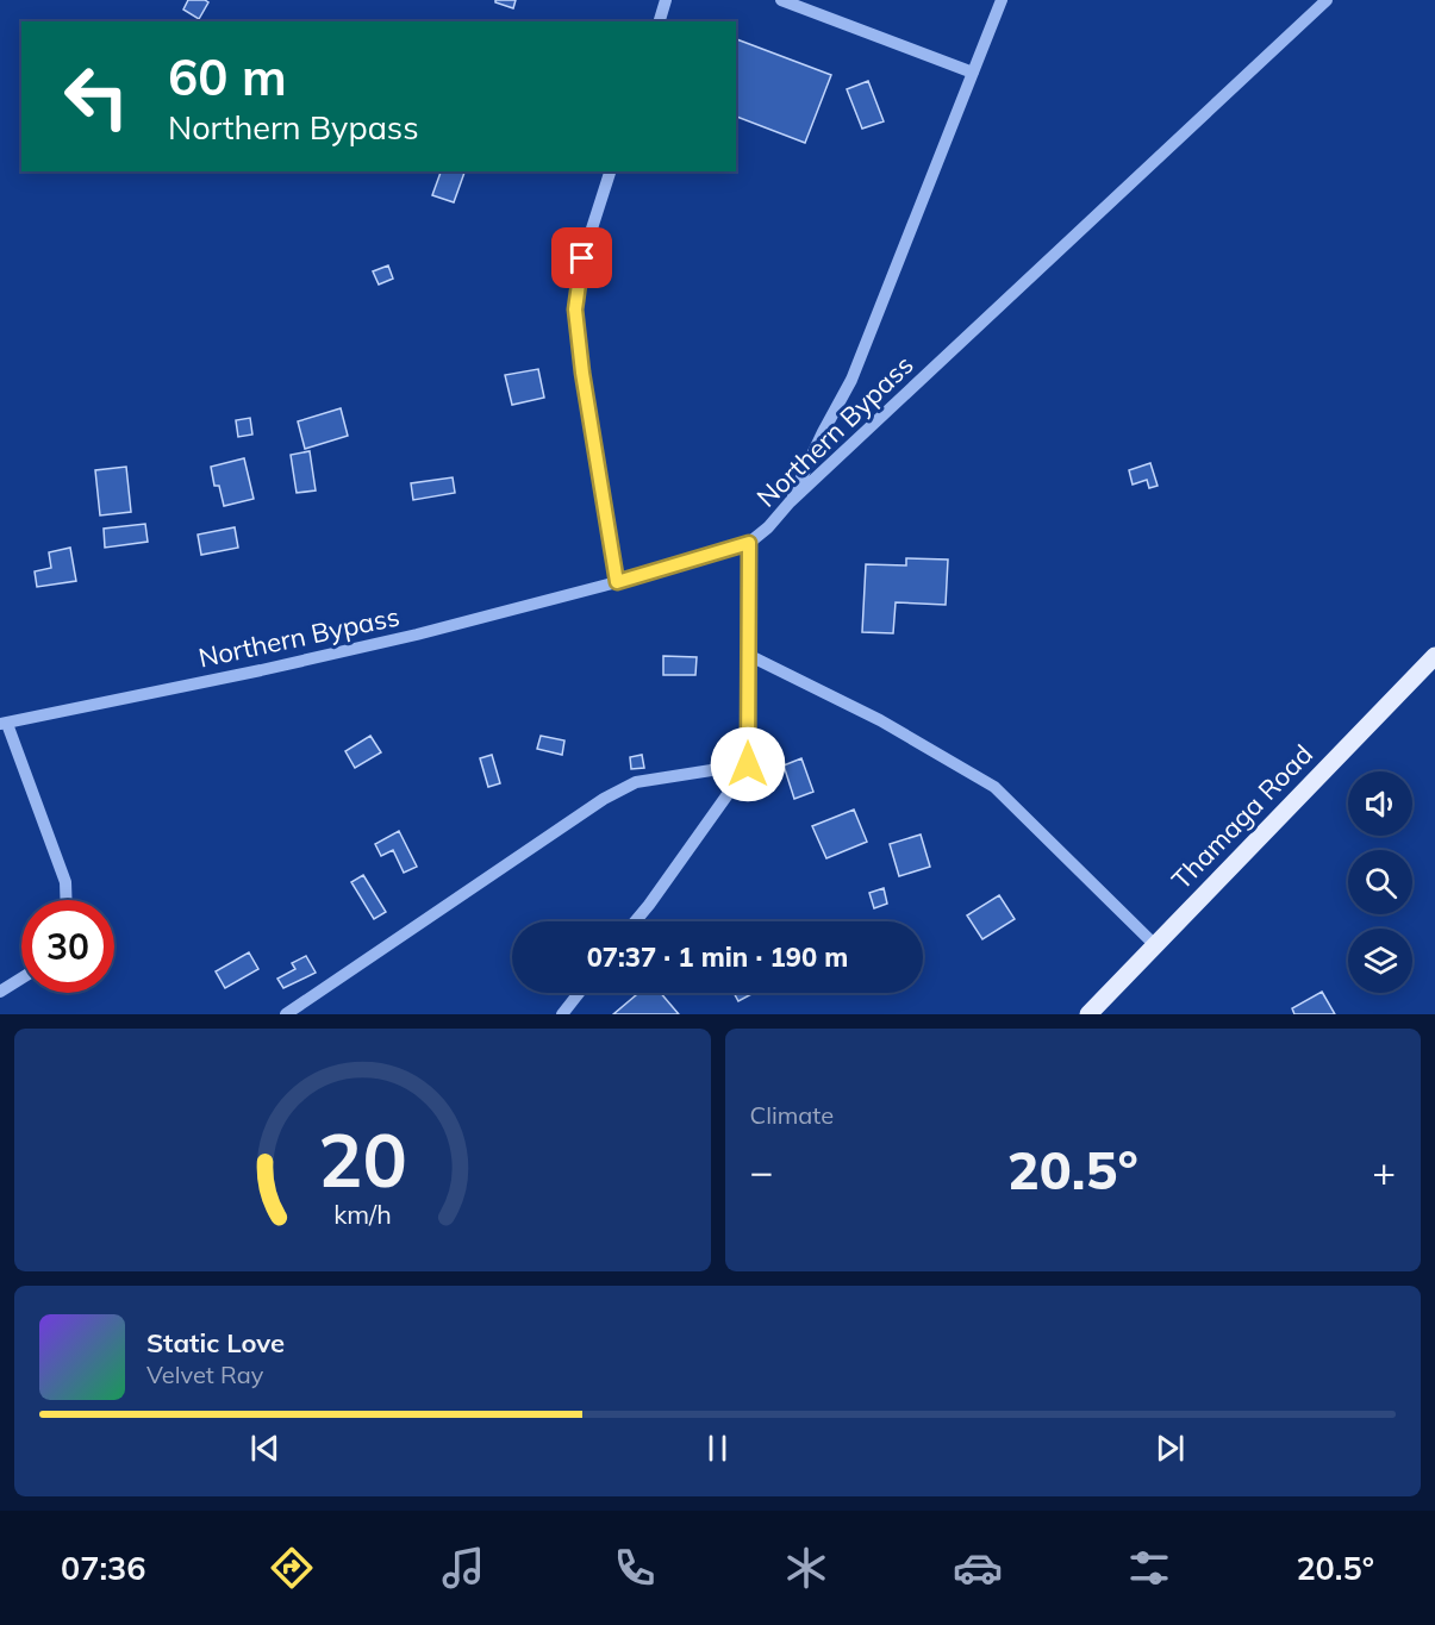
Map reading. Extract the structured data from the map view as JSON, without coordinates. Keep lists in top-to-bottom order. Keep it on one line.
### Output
{"streets":{"main road":["Thamaga Road"],"street":["Northern Bypass"]},"page":{"turn":["60 m","Northern Bypass"],"limit":"30","trip":"07:37 · 1 min · 190 m","tile":"Climate","heat":["−","20.5°","+"],"song":["Static Love","Velvet Ray"],"tabs":["07:36","20.5°"],"gauge":["20","km/h"]}}
